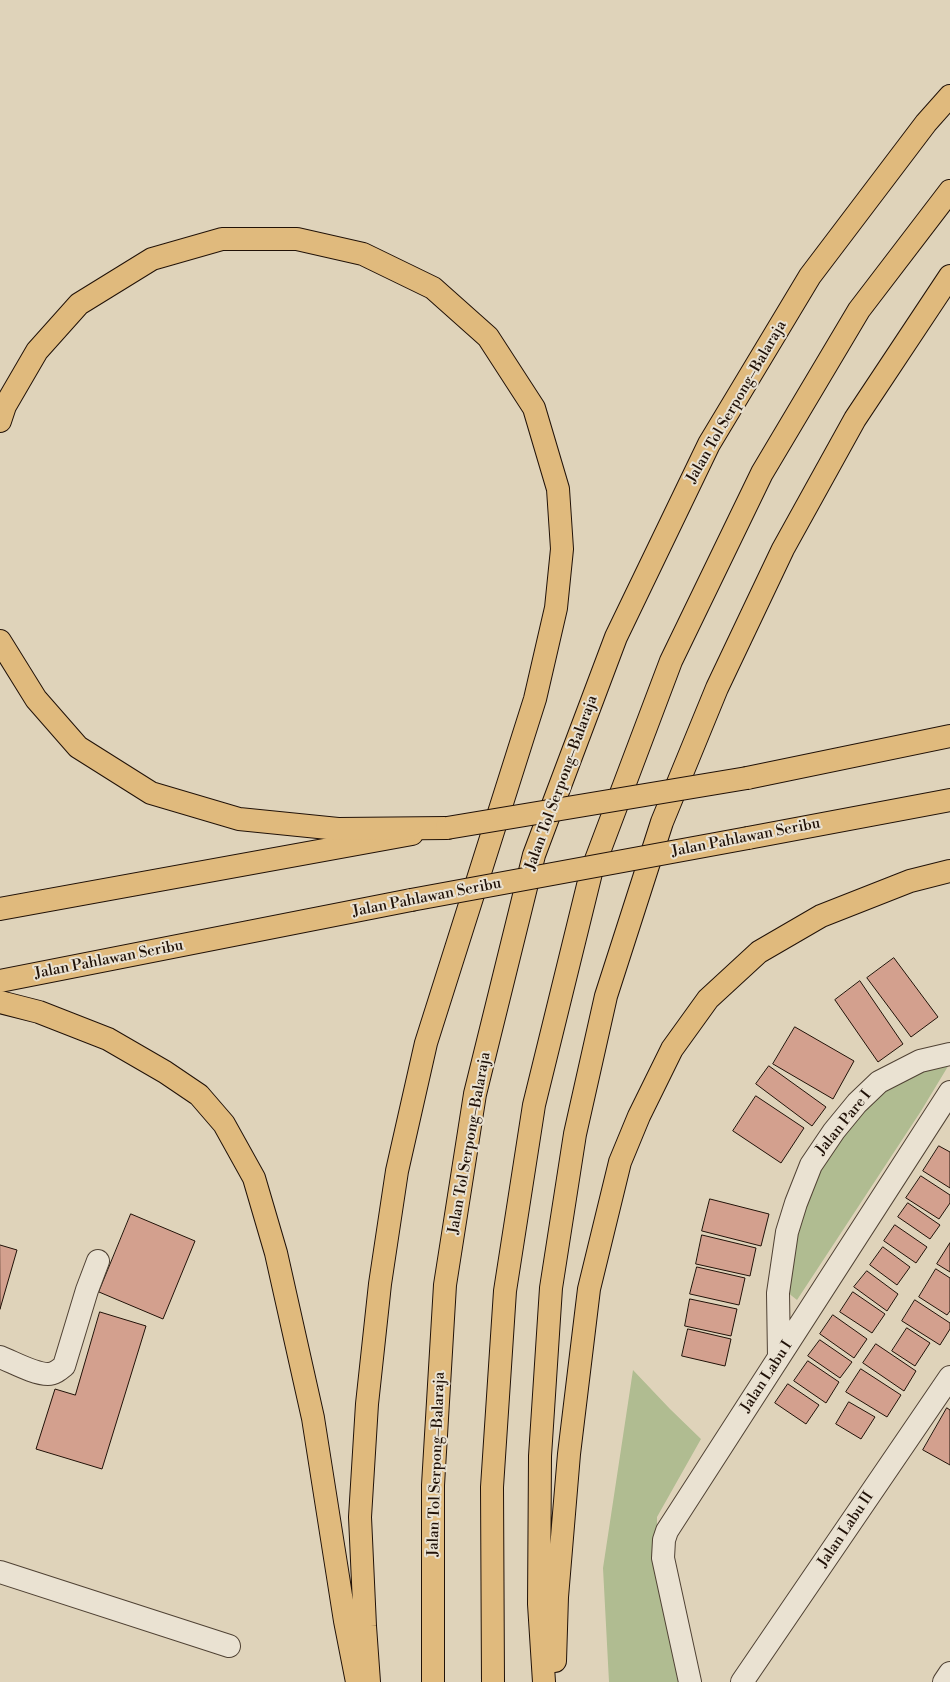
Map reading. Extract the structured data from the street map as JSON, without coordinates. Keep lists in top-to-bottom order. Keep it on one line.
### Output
{"streets":{"main road":["Jalan Tol Serpong–Balaraja","Jalan Pahlawan Seribu"],"street":["Jalan Pare I","Jalan Labu I","Jalan Labu II"]},"crossings":[["Jalan Pare I","Jalan Labu I"]]}
